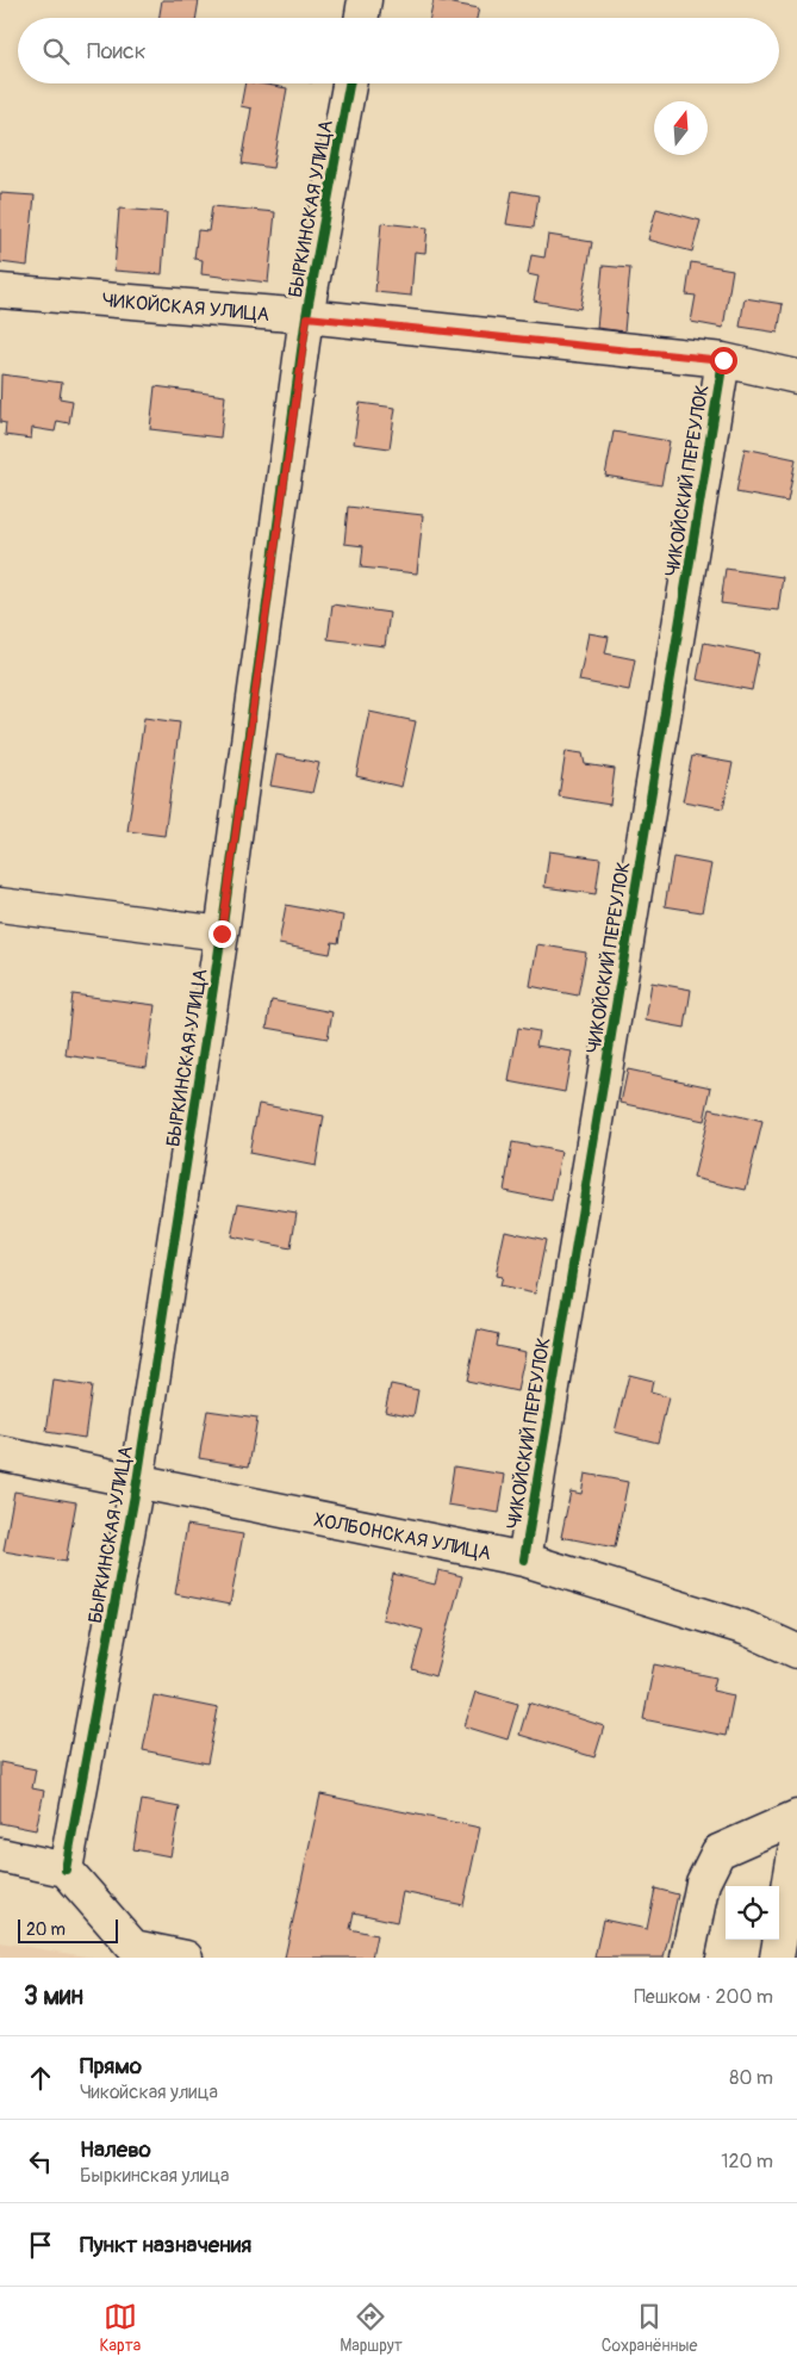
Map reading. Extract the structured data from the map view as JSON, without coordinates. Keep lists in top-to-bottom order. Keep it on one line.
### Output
{"streets":{"street":["БЫРКИНСКАЯ УЛИЦА","ЧИКОЙСКАЯ УЛИЦА","ЧИКОЙСКИЙ ПЕРЕУЛОК","ХОЛБОНСКАЯ УЛИЦА"]},"crossings":[["БЫРКИНСКАЯ УЛИЦА","ЧИКОЙСКАЯ УЛИЦА"],["БЫРКИНСКАЯ УЛИЦА","ХОЛБОНСКАЯ УЛИЦА"],["ЧИКОЙСКАЯ УЛИЦА","ЧИКОЙСКИЙ ПЕРЕУЛОК"],["ЧИКОЙСКИЙ ПЕРЕУЛОК","ХОЛБОНСКАЯ УЛИЦА"]],"scale_bar":"20 m","north":"top","page":{"search":"Поиск","scale":"20 m","heading":["3 мин","Пешком · 200 m"],"list":[["Прямо","Чикойская улица","80 m"],["Налево","Быркинская улица","120 m"],"Пункт назначения"],"nav":["Карта","Маршрут","Сохранённые"]}}
